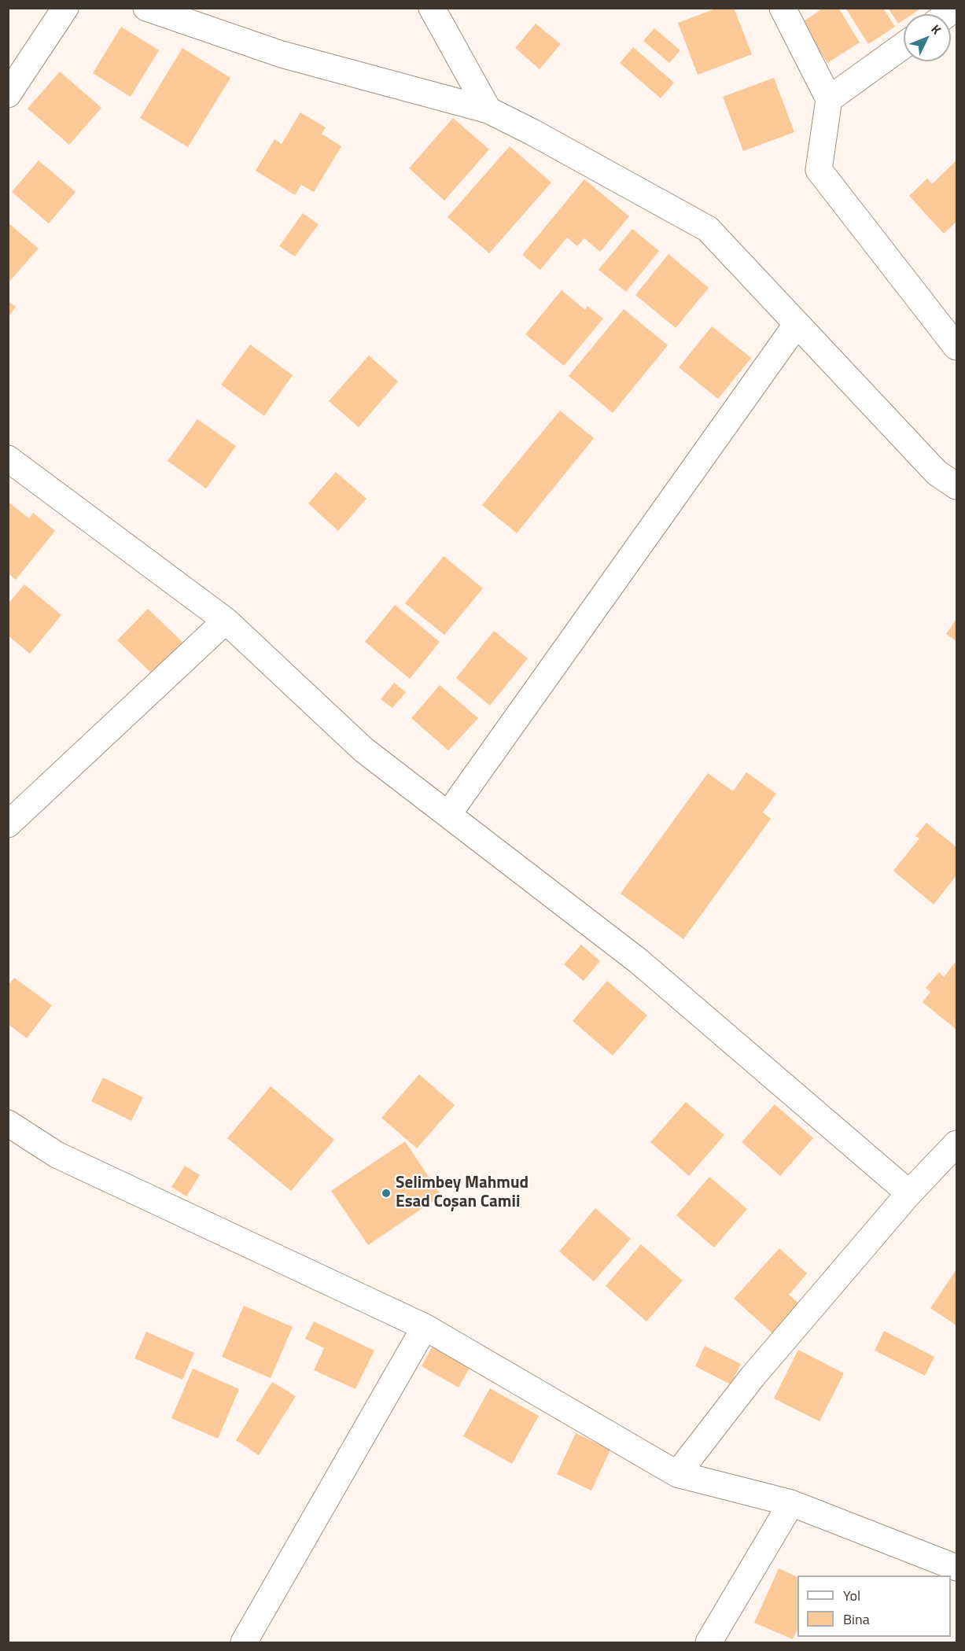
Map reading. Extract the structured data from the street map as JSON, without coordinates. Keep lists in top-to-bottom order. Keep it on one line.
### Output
{"places":["Selimbey Mahmud Esad Coşan Camii"],"legend":["Yol","Bina"],"north":"top right"}
